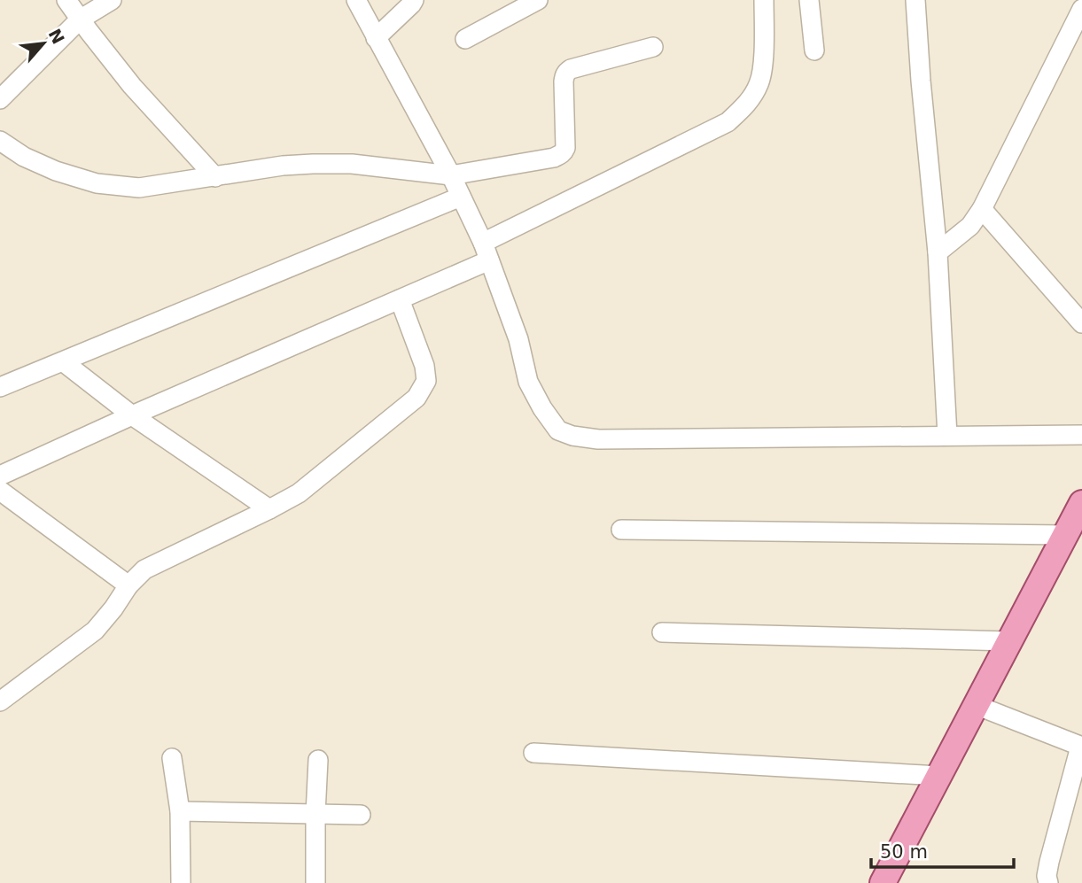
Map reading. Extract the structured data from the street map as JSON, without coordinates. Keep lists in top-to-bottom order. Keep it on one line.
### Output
{"scale_bar":"50 m","north":"top right"}
